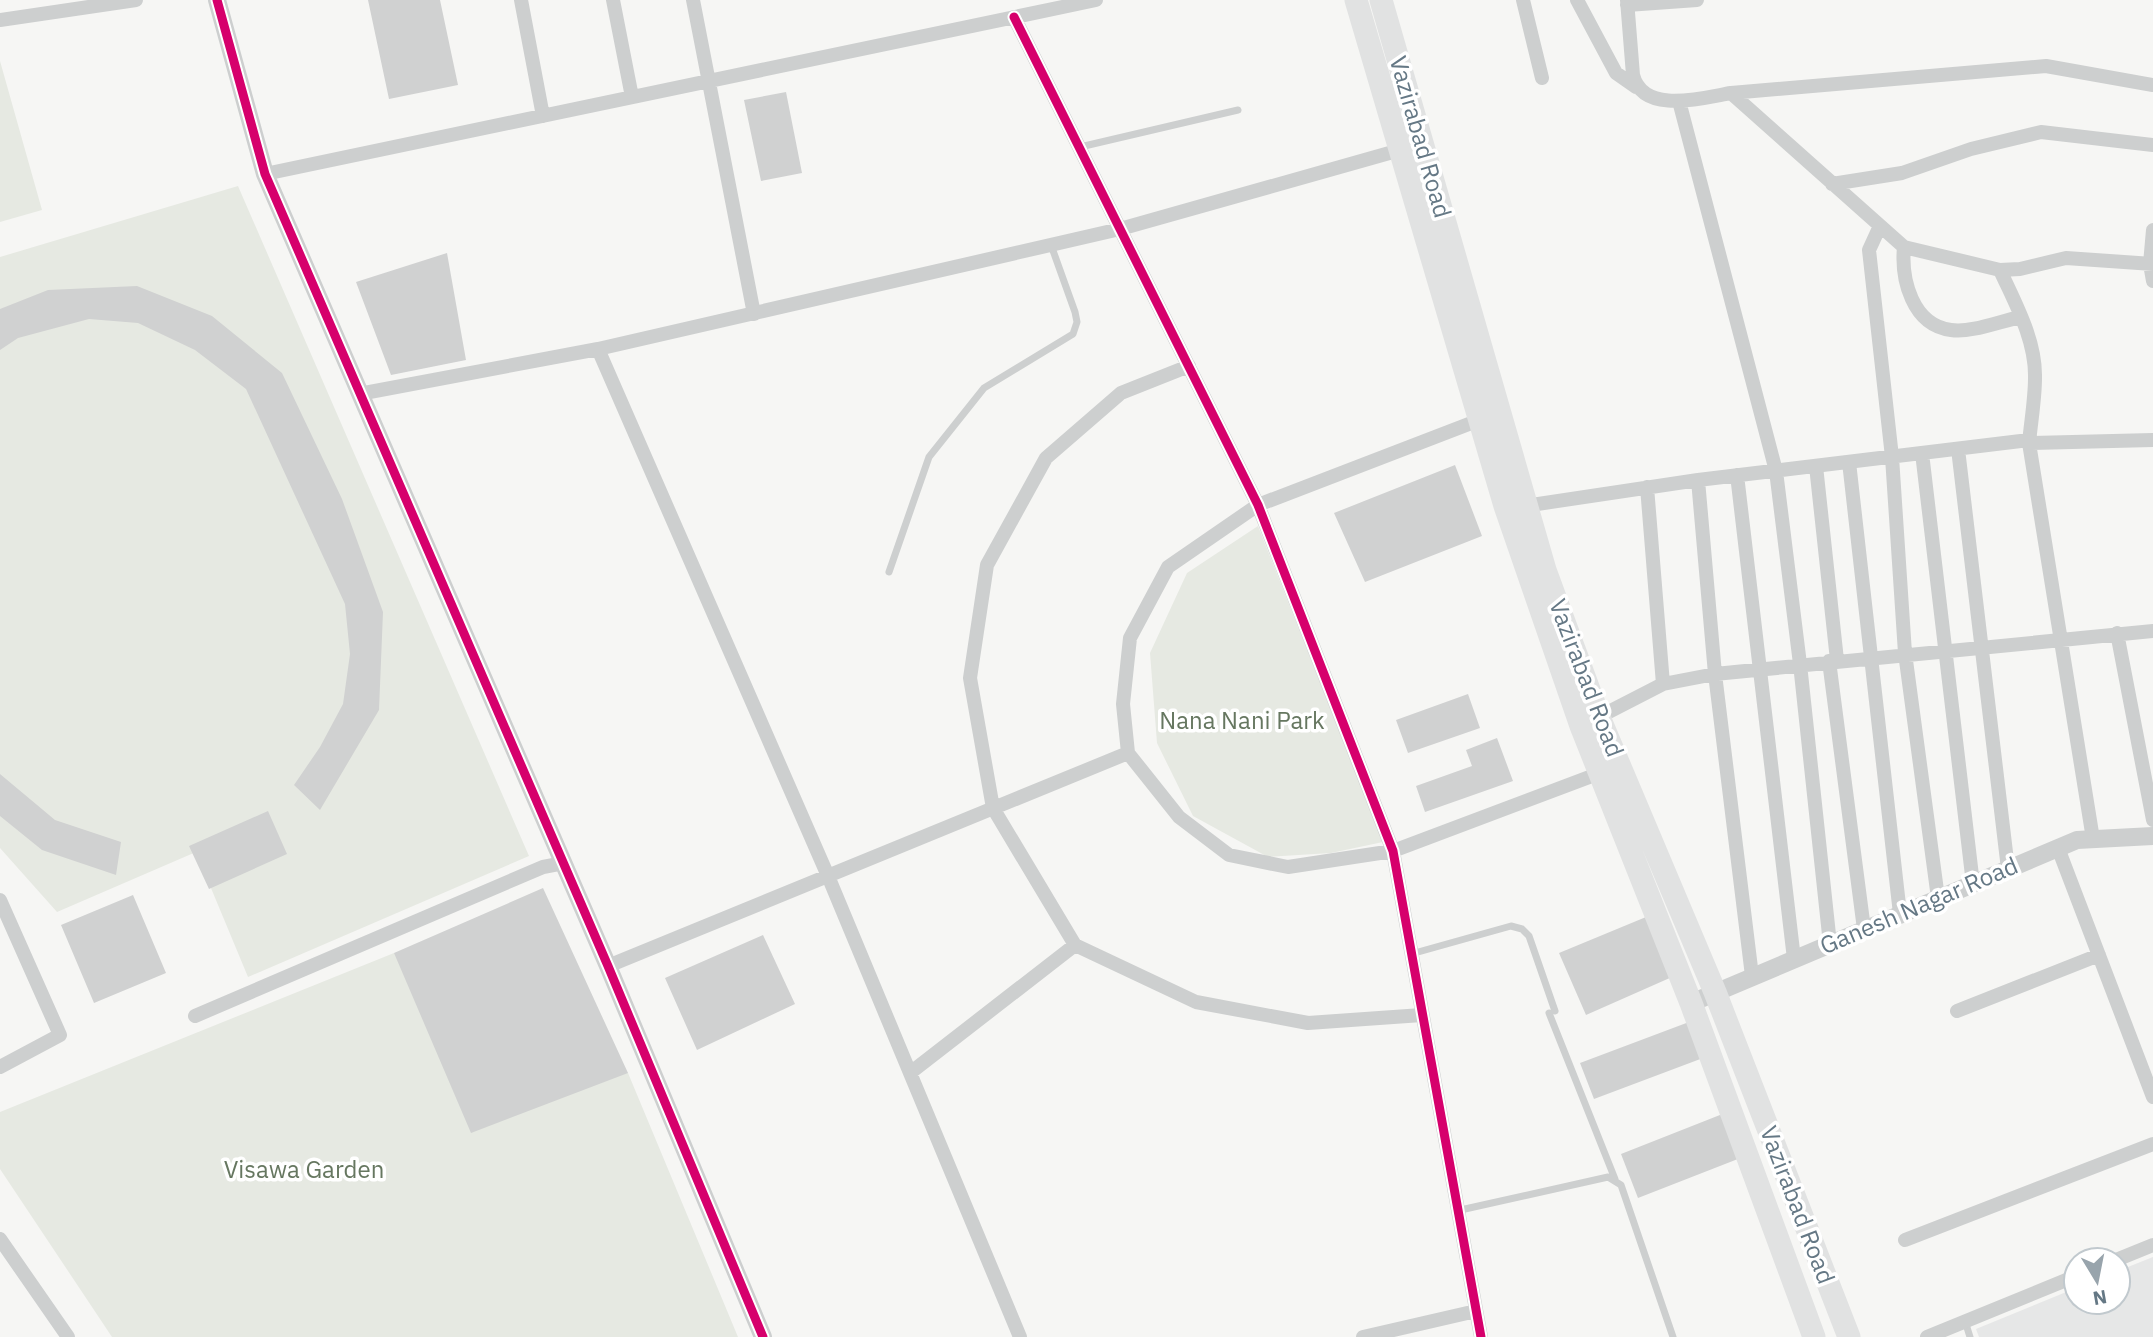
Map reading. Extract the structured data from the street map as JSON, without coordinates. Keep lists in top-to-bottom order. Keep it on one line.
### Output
{"streets":{"main road":["Vazirabad Road"],"street":["Ganesh Nagar Road"]},"crossings":[["Vazirabad Road","Ganesh Nagar Road"]],"parks":["Nana Nani Park","Visawa Garden"],"north":"bottom"}
